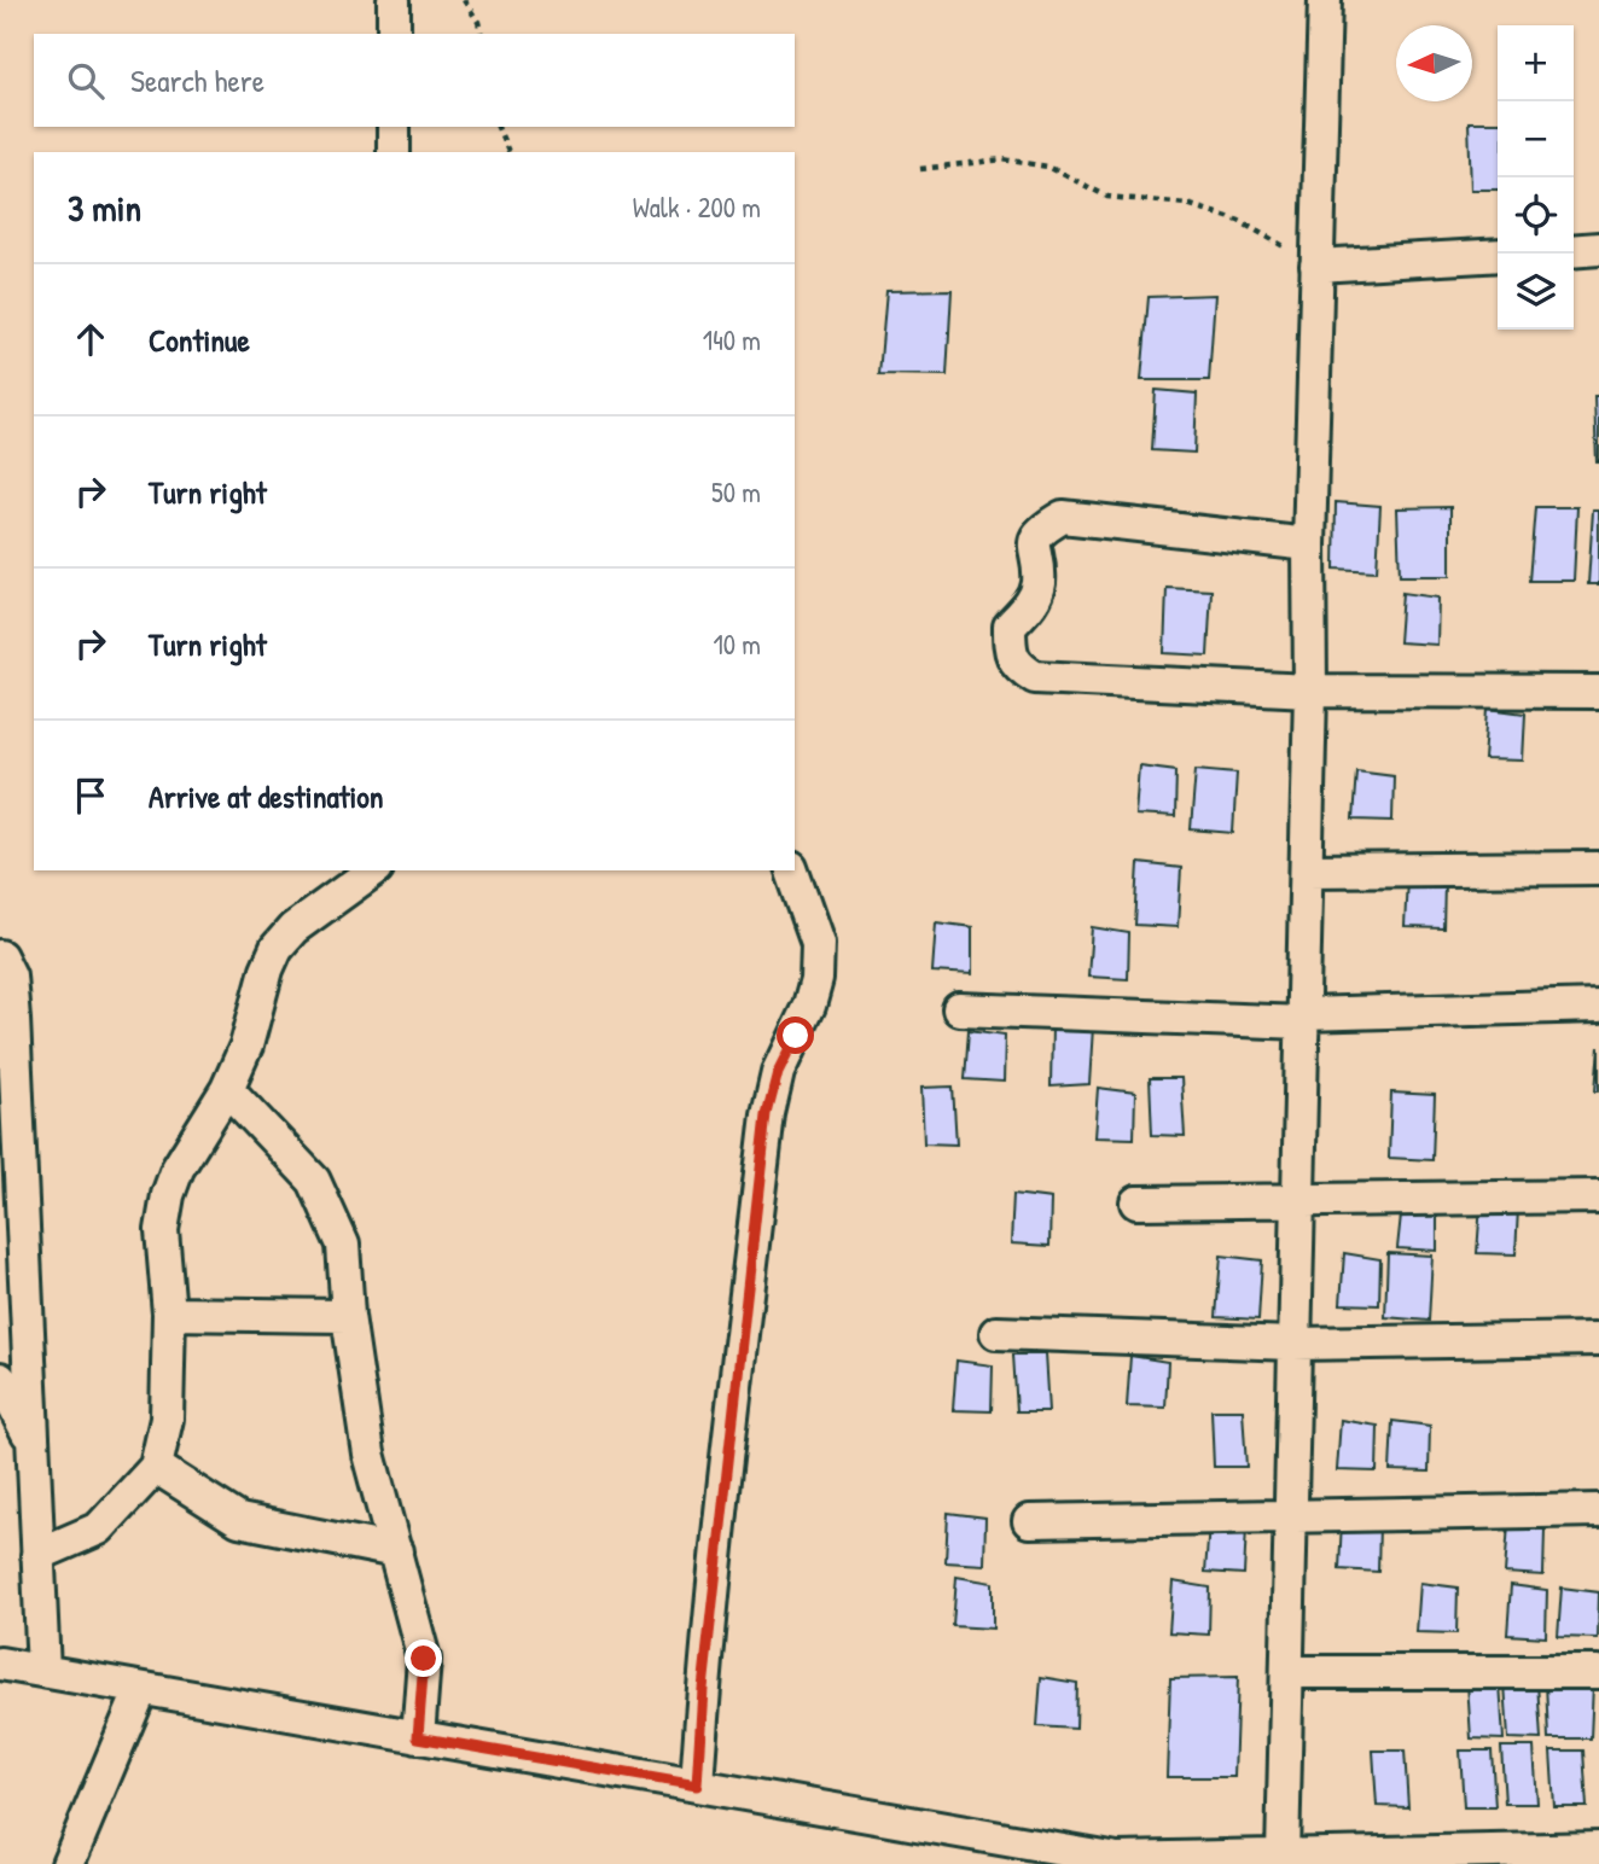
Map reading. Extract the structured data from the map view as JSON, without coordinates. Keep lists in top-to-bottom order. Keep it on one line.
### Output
{"north":"left","page":{"map_buttons":["+","−"],"search":"Search here","heading":["3 min","Walk · 200 m"],"list":[["Continue","140 m"],["Turn right","50 m"],["Turn right","10 m"],"Arrive at destination"]}}
